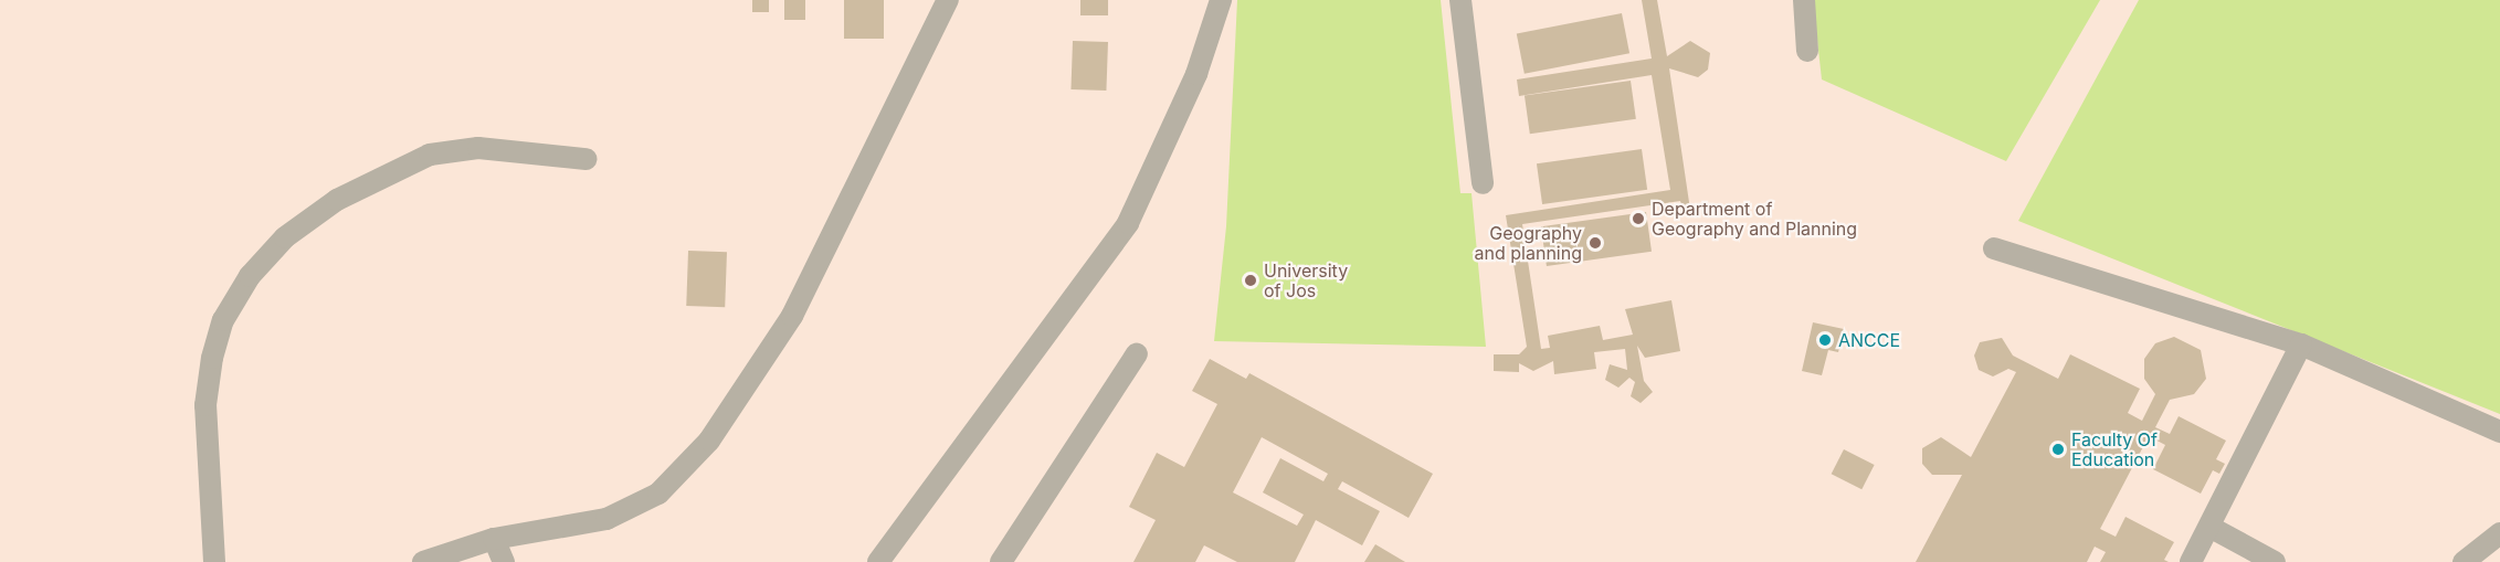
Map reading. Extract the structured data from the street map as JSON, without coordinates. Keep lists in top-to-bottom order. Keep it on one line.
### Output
{"places":["Department of Geography and Planning","Geography and planning","University of Jos","ANCCE","Faculty Of Education"]}
